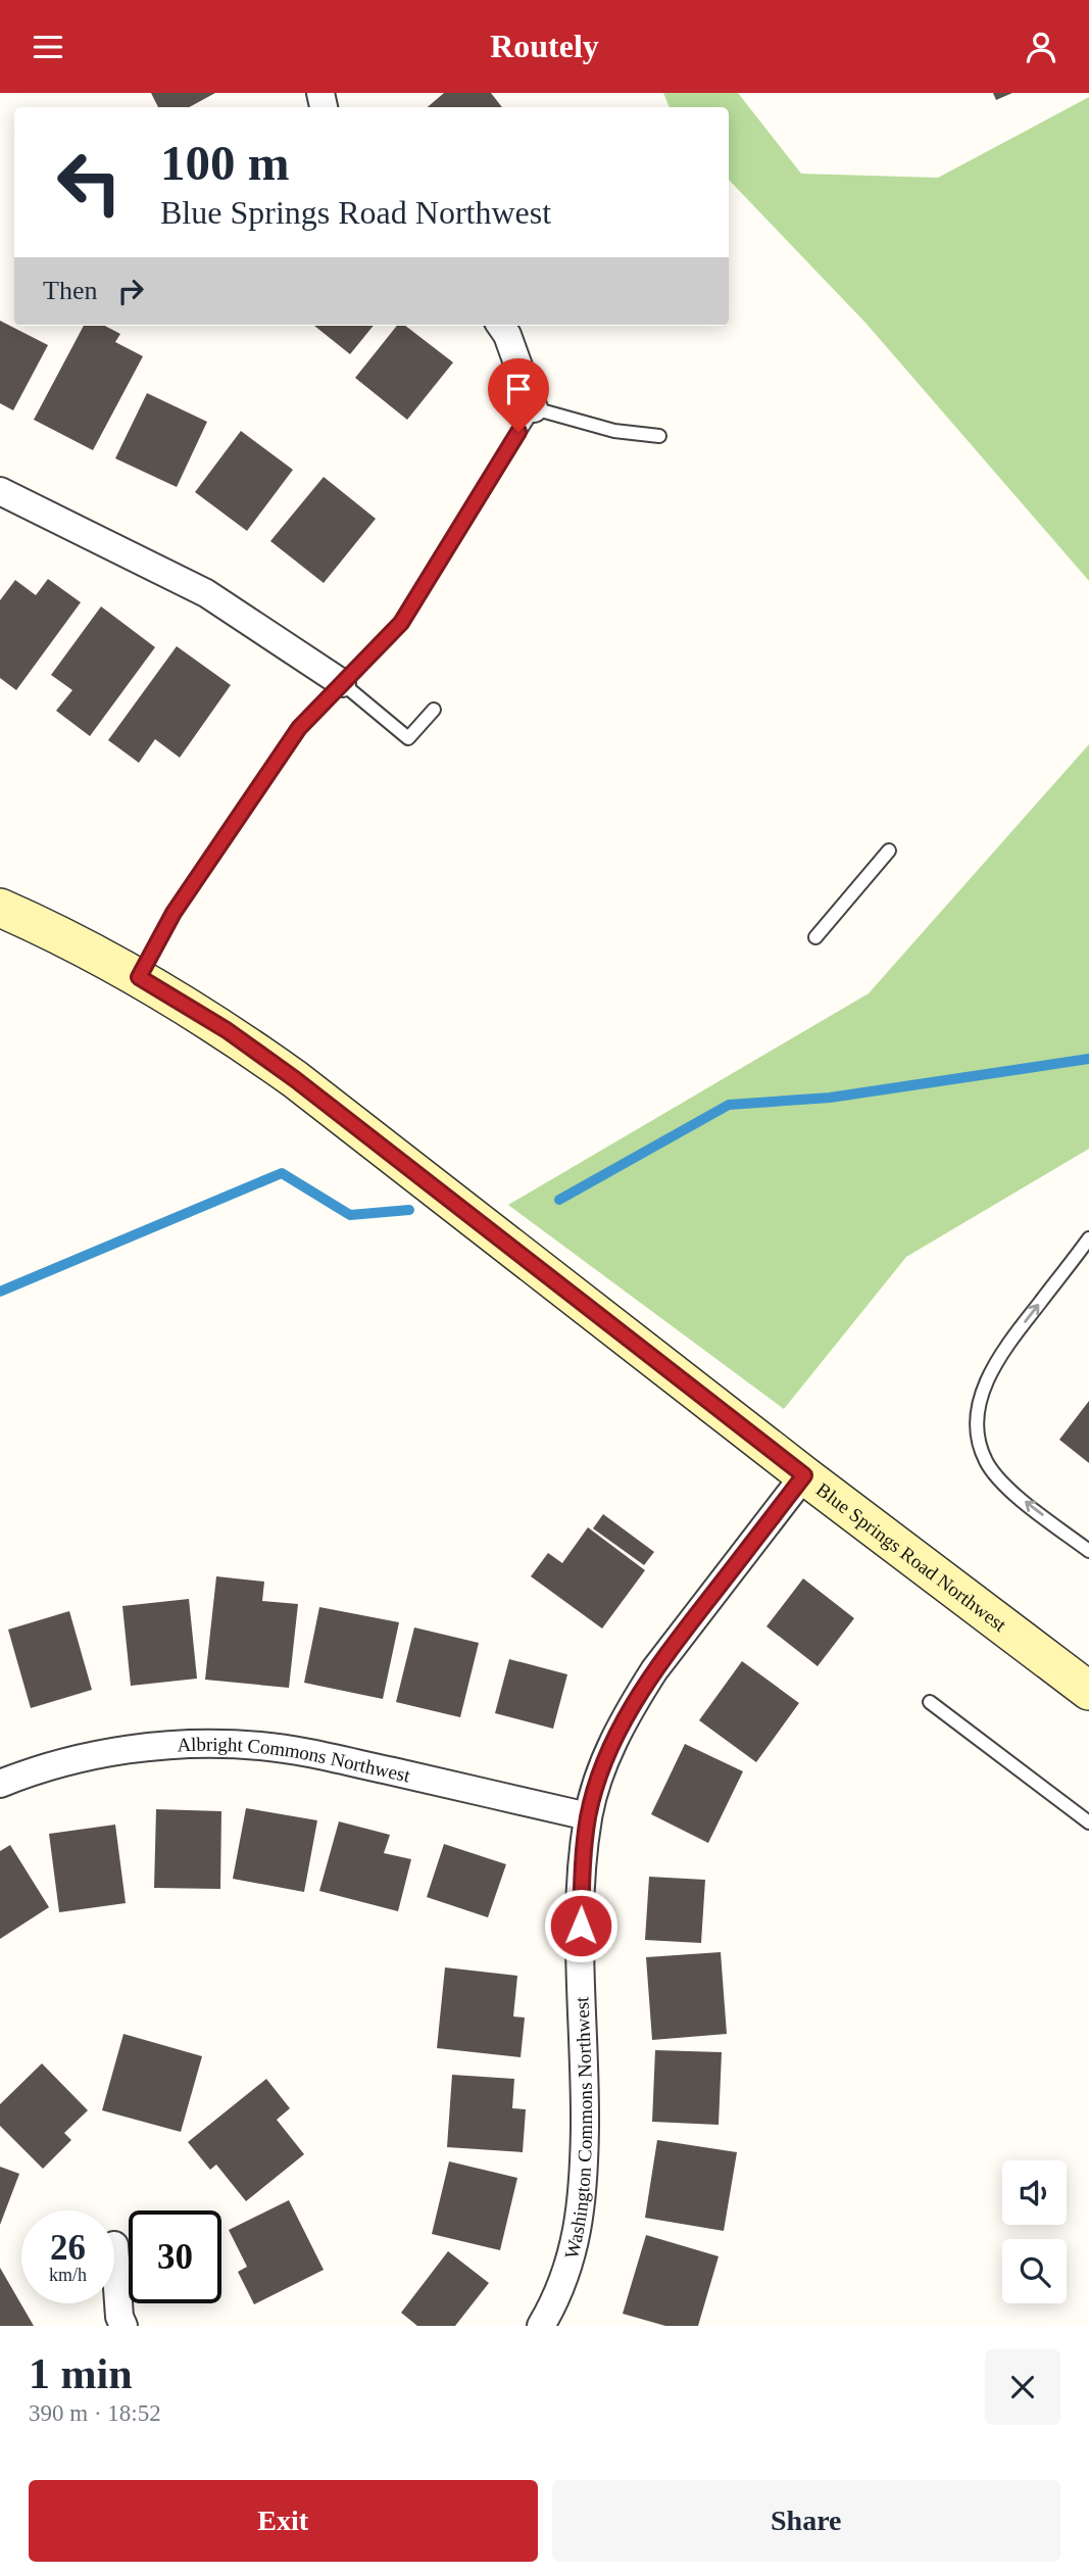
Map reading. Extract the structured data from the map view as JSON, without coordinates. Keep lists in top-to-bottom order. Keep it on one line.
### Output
{"streets":{"street":["Blue Springs Road Northwest","Albright Commons Northwest","Washington Commons Northwest"]},"crossings":[["Blue Springs Road Northwest","Washington Commons Northwest"],["Albright Commons Northwest","Washington Commons Northwest"]],"page":{"header":"Routely","turn":["100 m","Blue Springs Road Northwest"],"then":"Then","speed":"26 km/h","limit":"30","heading":["1 min","390 m · 18:52"],"buttons":["Exit","Share"]}}
